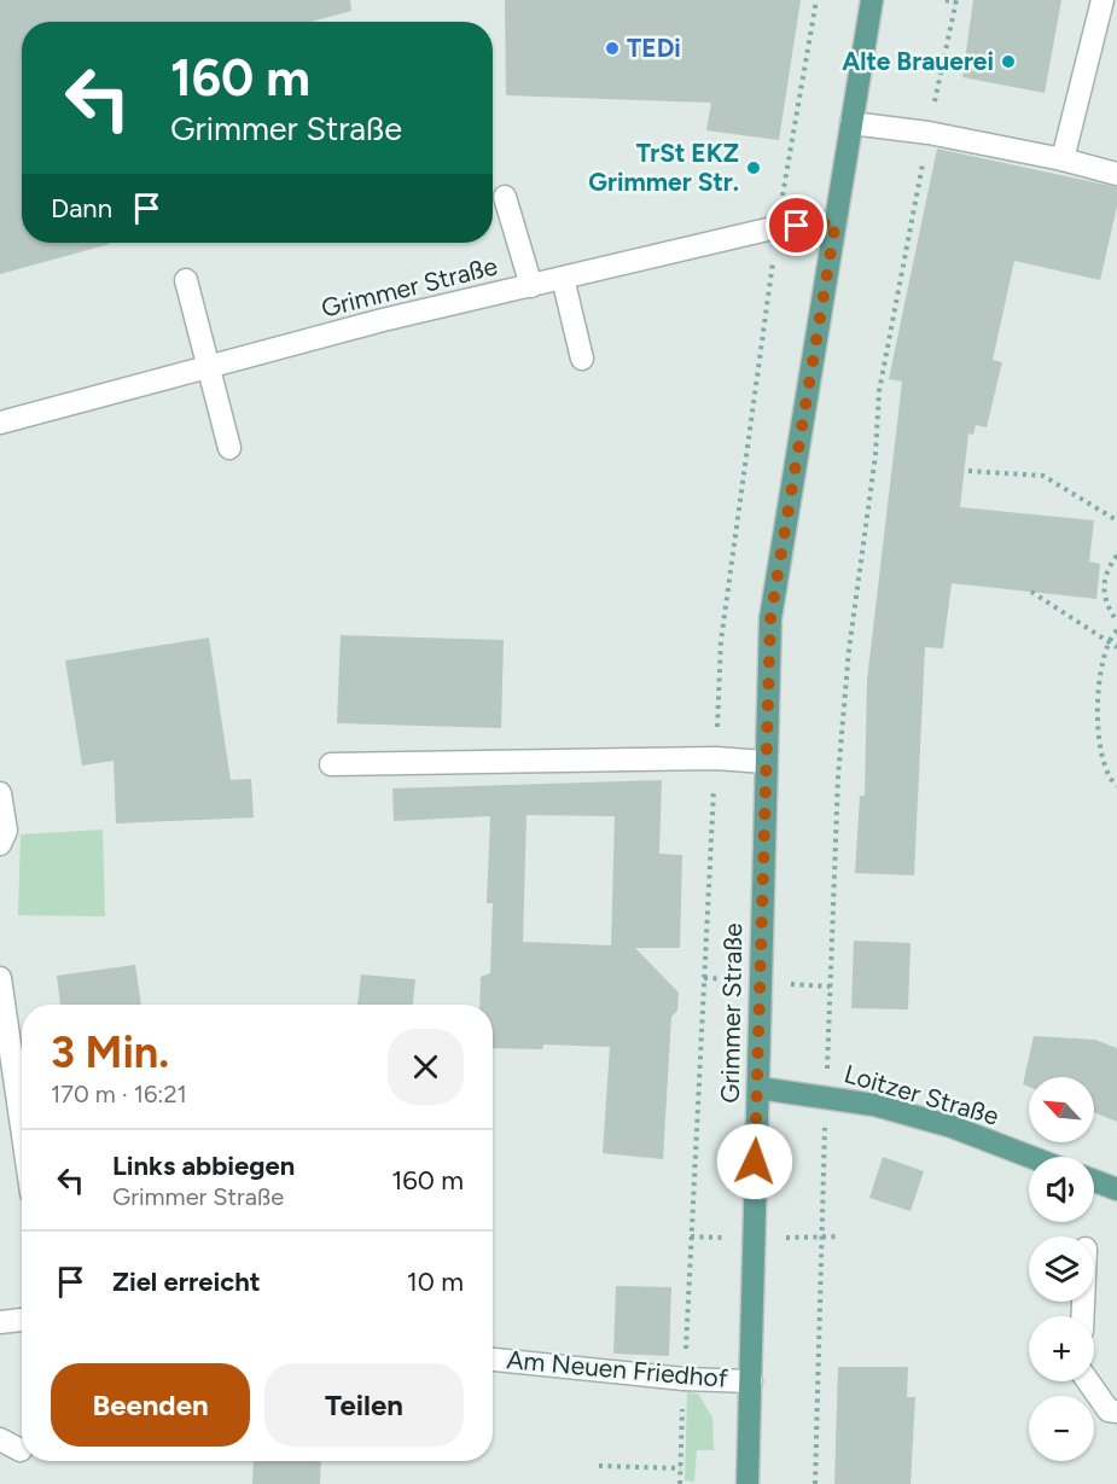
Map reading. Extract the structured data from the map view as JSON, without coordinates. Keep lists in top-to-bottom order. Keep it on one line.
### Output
{"streets":{"main road":["Grimmer Straße","Loitzer Straße"],"street":["Am Neuen Friedhof"]},"crossings":[["Grimmer Straße","Loitzer Straße"],["Grimmer Straße","Am Neuen Friedhof"]],"places":["TEDi","Alte Brauerei","TrSt EKZ Grimmer Str."],"north":"top left","page":{"turn":["160 m","Grimmer Straße"],"then":"Dann","heading":["3 Min.","170 m · 16:21"],"map_buttons":["+","−"],"list":[{"name":"Links abbiegen","note":"Grimmer Straße","value":"160 m"},{"name":"Ziel erreicht","value":"10 m"}],"buttons":["Beenden","Teilen"]}}
